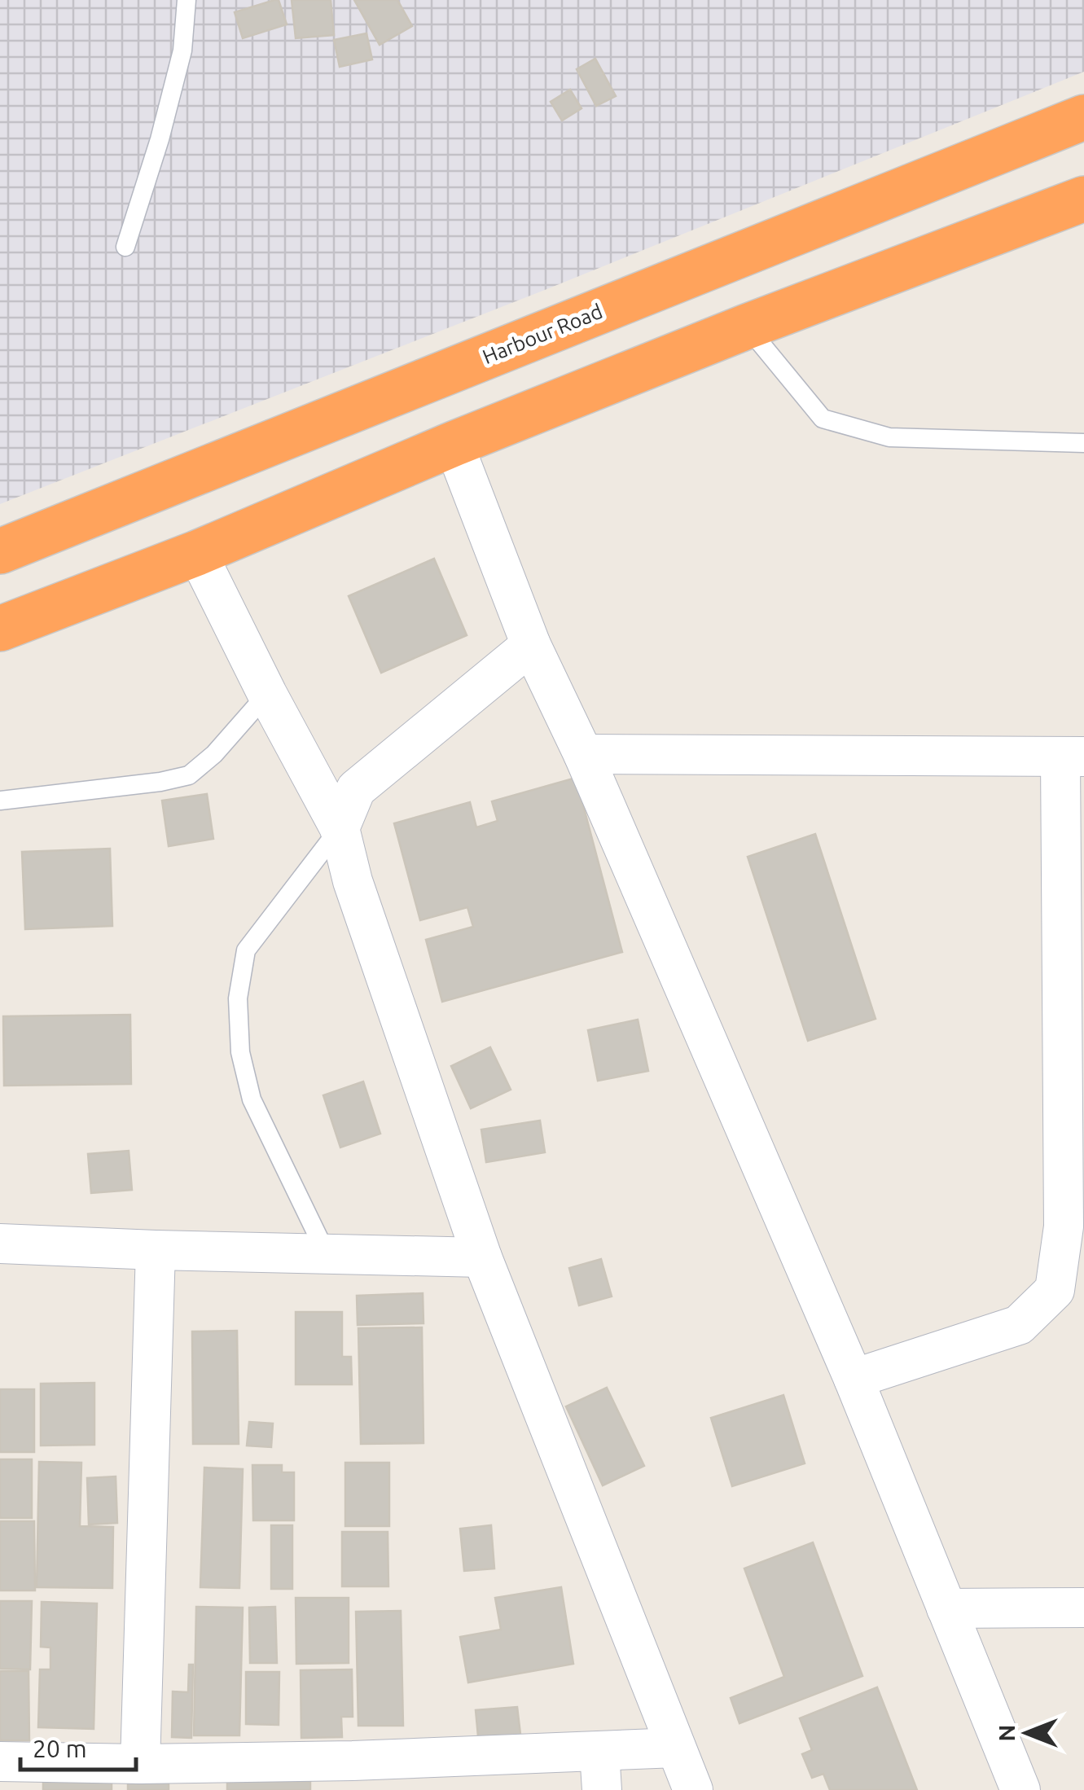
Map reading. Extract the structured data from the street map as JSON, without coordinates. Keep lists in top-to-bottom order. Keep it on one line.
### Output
{"streets":{"highway":["Harbour Road"]},"scale_bar":"20 m","north":"left"}
